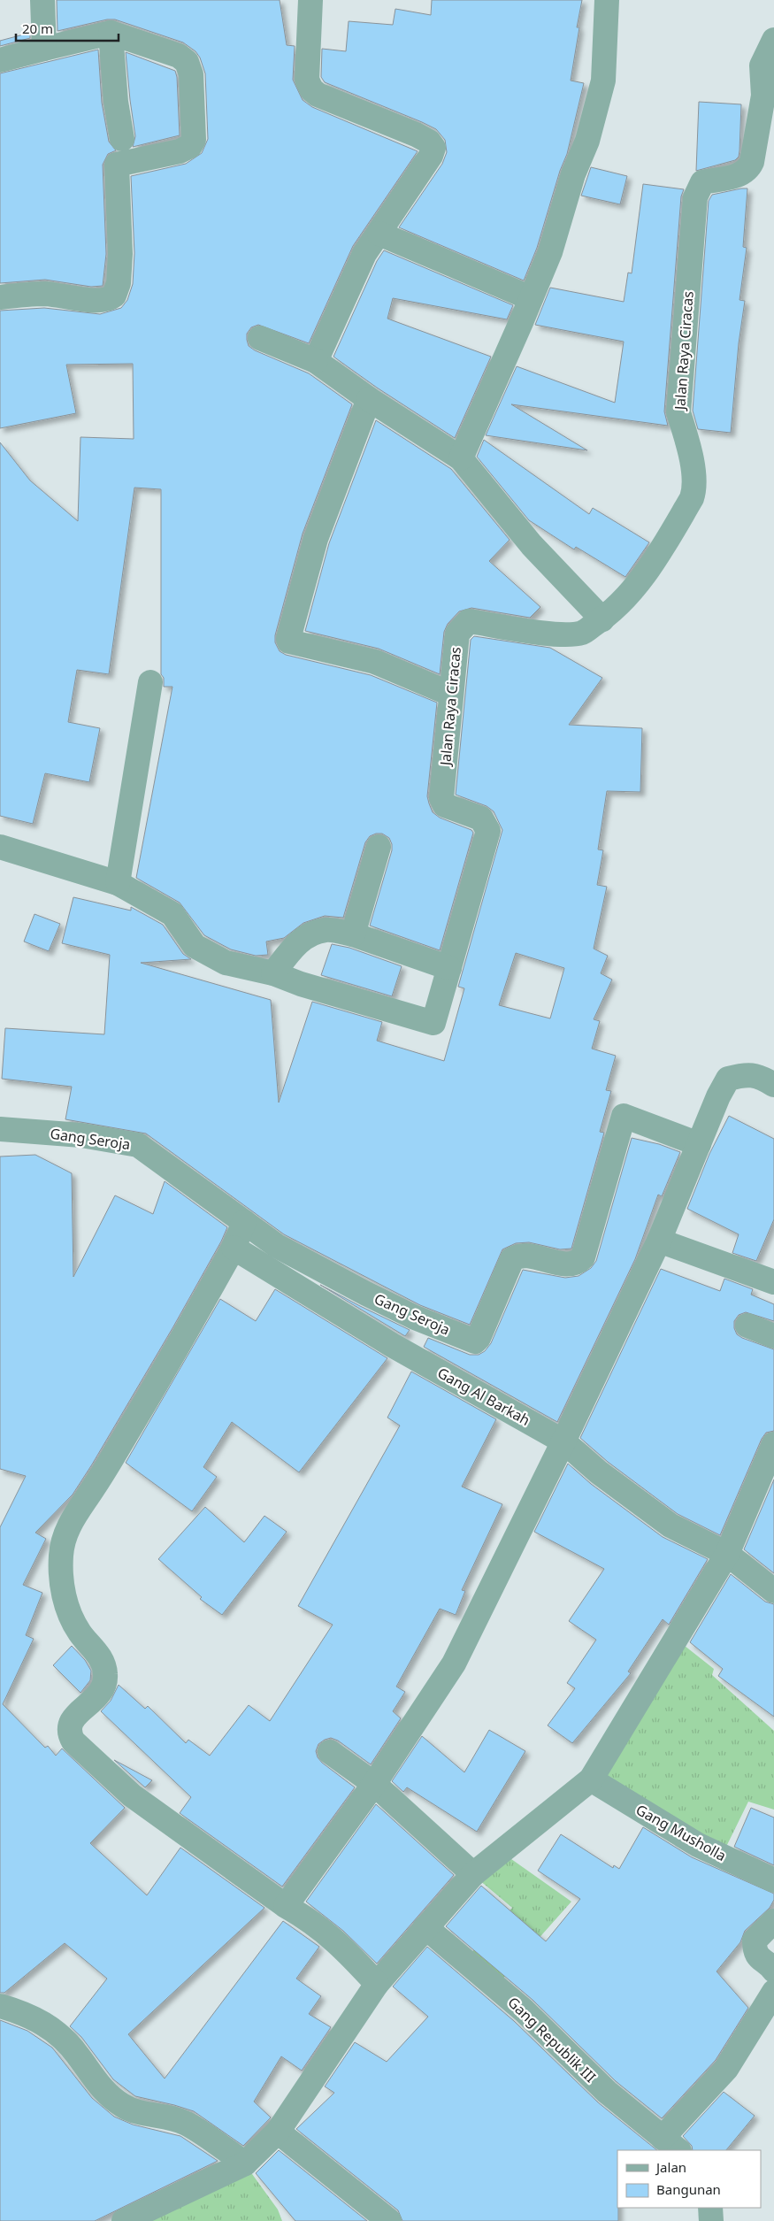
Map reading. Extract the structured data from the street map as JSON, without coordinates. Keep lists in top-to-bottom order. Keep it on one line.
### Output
{"streets":{"street":["Jalan Raya Ciracas","Gang Seroja","Gang Al Barkah","Gang Musholla","Gang Republik III"]},"legend":["Jalan","Bangunan"],"scale_bar":"20 m"}
